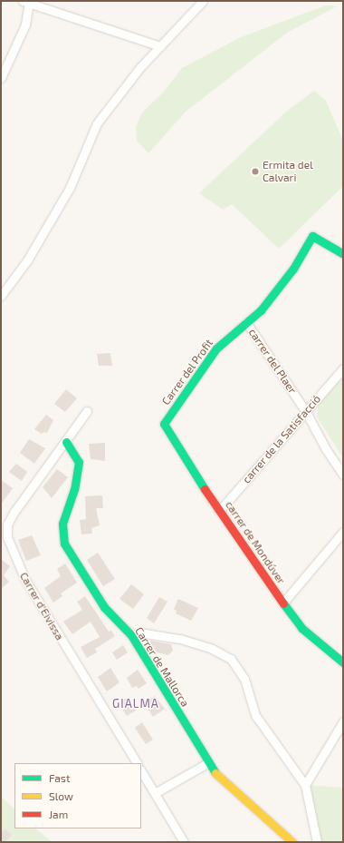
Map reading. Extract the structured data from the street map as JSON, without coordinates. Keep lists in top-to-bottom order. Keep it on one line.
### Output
{"streets":{"street":["carrer del Plaer","Carrer del Profit","carrer de la Satisfacció","carrer de Mondúver","Carrer d'Eivissa","Carrer de Mallorca"]},"crossings":[["carrer del Plaer","Carrer del Profit"],["carrer del Plaer","carrer de la Satisfacció"],["Carrer del Profit","carrer de Mondúver"],["carrer de la Satisfacció","carrer de Mondúver"],["Carrer d'Eivissa","Carrer de Mallorca"]],"districts":["GIALMA"],"places":["Ermita del Calvari"],"legend":["Fast","Slow","Jam"]}
